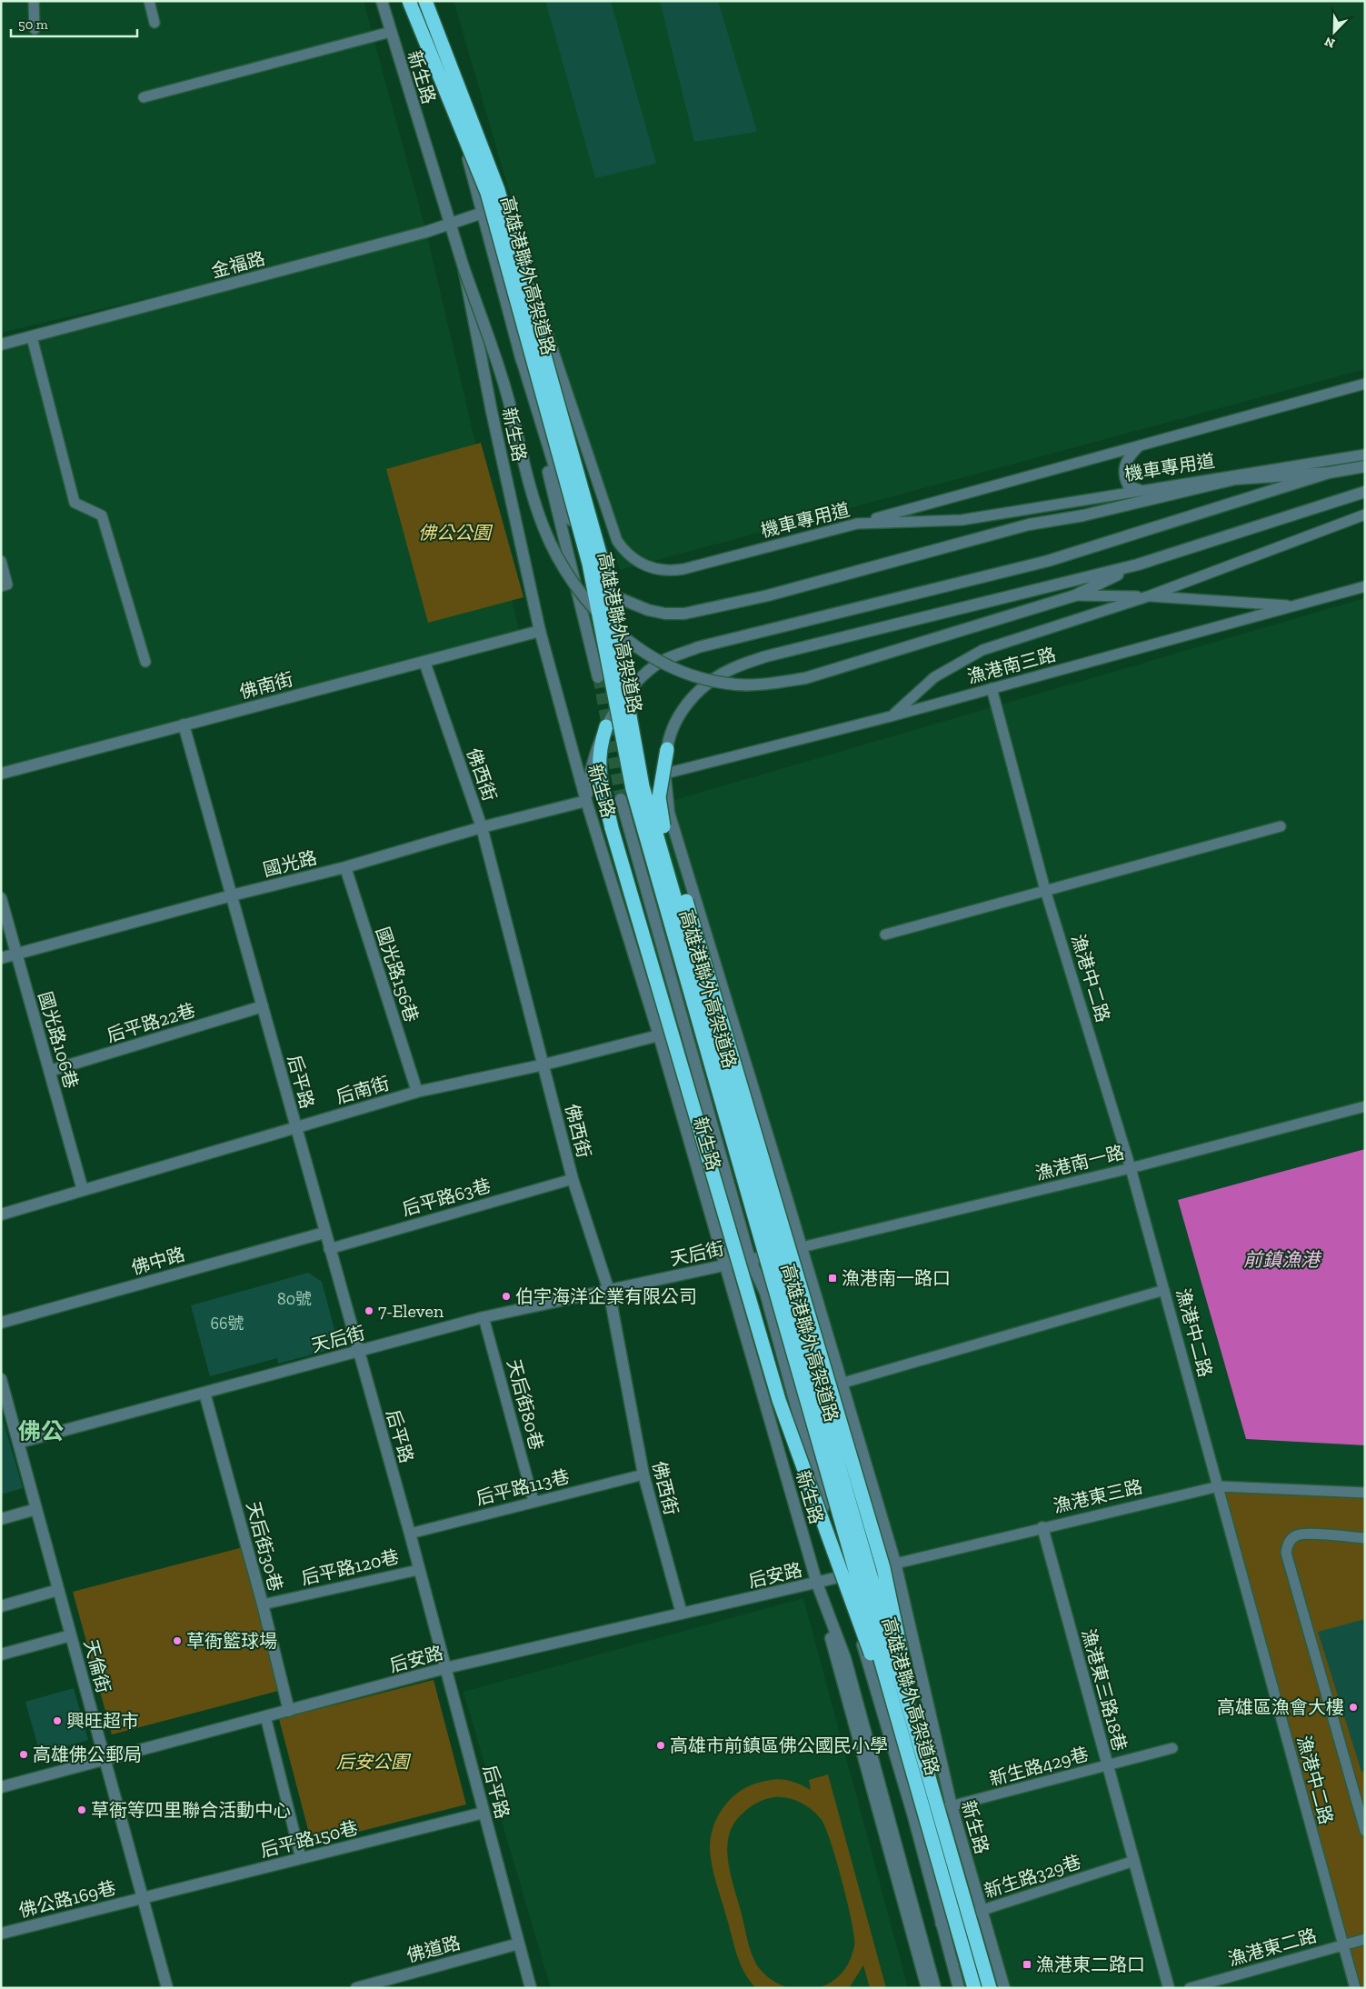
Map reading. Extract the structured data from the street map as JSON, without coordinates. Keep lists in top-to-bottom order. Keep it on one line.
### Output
{"streets":{"highway":["高雄港聯外高架道路"],"street":["新生路","金福路","佛南街","佛西街","國光路","國光路156巷","后平路22巷","國光路106巷","后平路","后南街","天后街","佛中路","天后街30巷","后安路","天倫街","漁港東三路18巷","后平路150巷","佛公路169巷","佛道路"],"lane":["機車專用道","漁港南三路","漁港中二路","漁港南一路","后平路63巷","天后街80巷","后平路113巷","漁港東三路","后平路120巷","新生路429巷","新生路329巷","漁港東二路"]},"crossings":[["新生路","金福路"],["新生路","高雄港聯外高架道路"],["新生路","機車專用道"],["新生路","漁港南三路"],["新生路","佛南街"],["新生路","國光路"],["新生路","后南街"],["新生路","漁港南一路"],["新生路","天后街"],["新生路","漁港東三路"],["新生路","后安路"],["新生路","新生路429巷"],["新生路","新生路329巷"],["金福路","機車專用道"],["漁港南三路","漁港中二路"],["佛南街","佛西街"],["佛南街","后平路"],["佛西街","國光路"],["佛西街","后南街"],["佛西街","后平路63巷"],["佛西街","天后街"],["佛西街","后平路113巷"],["佛西街","后安路"],["國光路","國光路156巷"],["國光路","國光路106巷"],["國光路","后平路"],["國光路156巷","后南街"],["漁港中二路","漁港南一路"],["漁港中二路","漁港東三路"],["漁港中二路","漁港東二路"],["后平路22巷","國光路106巷"],["后平路22巷","后平路"],["國光路106巷","后南街"],["后平路","后南街"],["后平路","后平路63巷"],["后平路","天后街"],["后平路","佛中路"],["后平路","后平路113巷"],["后平路","后平路120巷"],["后平路","后安路"],["后平路","后平路150巷"],["后平路","佛道路"],["漁港南一路","天后街"],["天后街","天后街80巷"],["天后街","天后街30巷"],["天后街","天倫街"],["天后街80巷","后平路113巷"],["漁港東三路","后安路"],["漁港東三路","漁港東三路18巷"],["天后街30巷","后平路120巷"],["天后街30巷","后安路"],["后安路","天倫街"],["天倫街","后平路150巷"],["天倫街","佛公路169巷"],["漁港東三路18巷","新生路429巷"],["漁港東三路18巷","新生路329巷"],["后平路150巷","佛公路169巷"]],"districts":["佛公"],"water":["前鎮漁港"],"parks":["佛公公園","后安公園"],"places":{"transit":["漁港南一路口","漁港東二路口"],"other":["伯宇海洋企業有限公司","7-Eleven","草衙籃球場","高雄區漁會大樓","興旺超市","高雄市前鎮區佛公國民小學","高雄佛公郵局","草衙等四里聯合活動中心"]},"house_numbers":["80號","66號"],"scale_bar":"50 m","north":"bottom left"}
